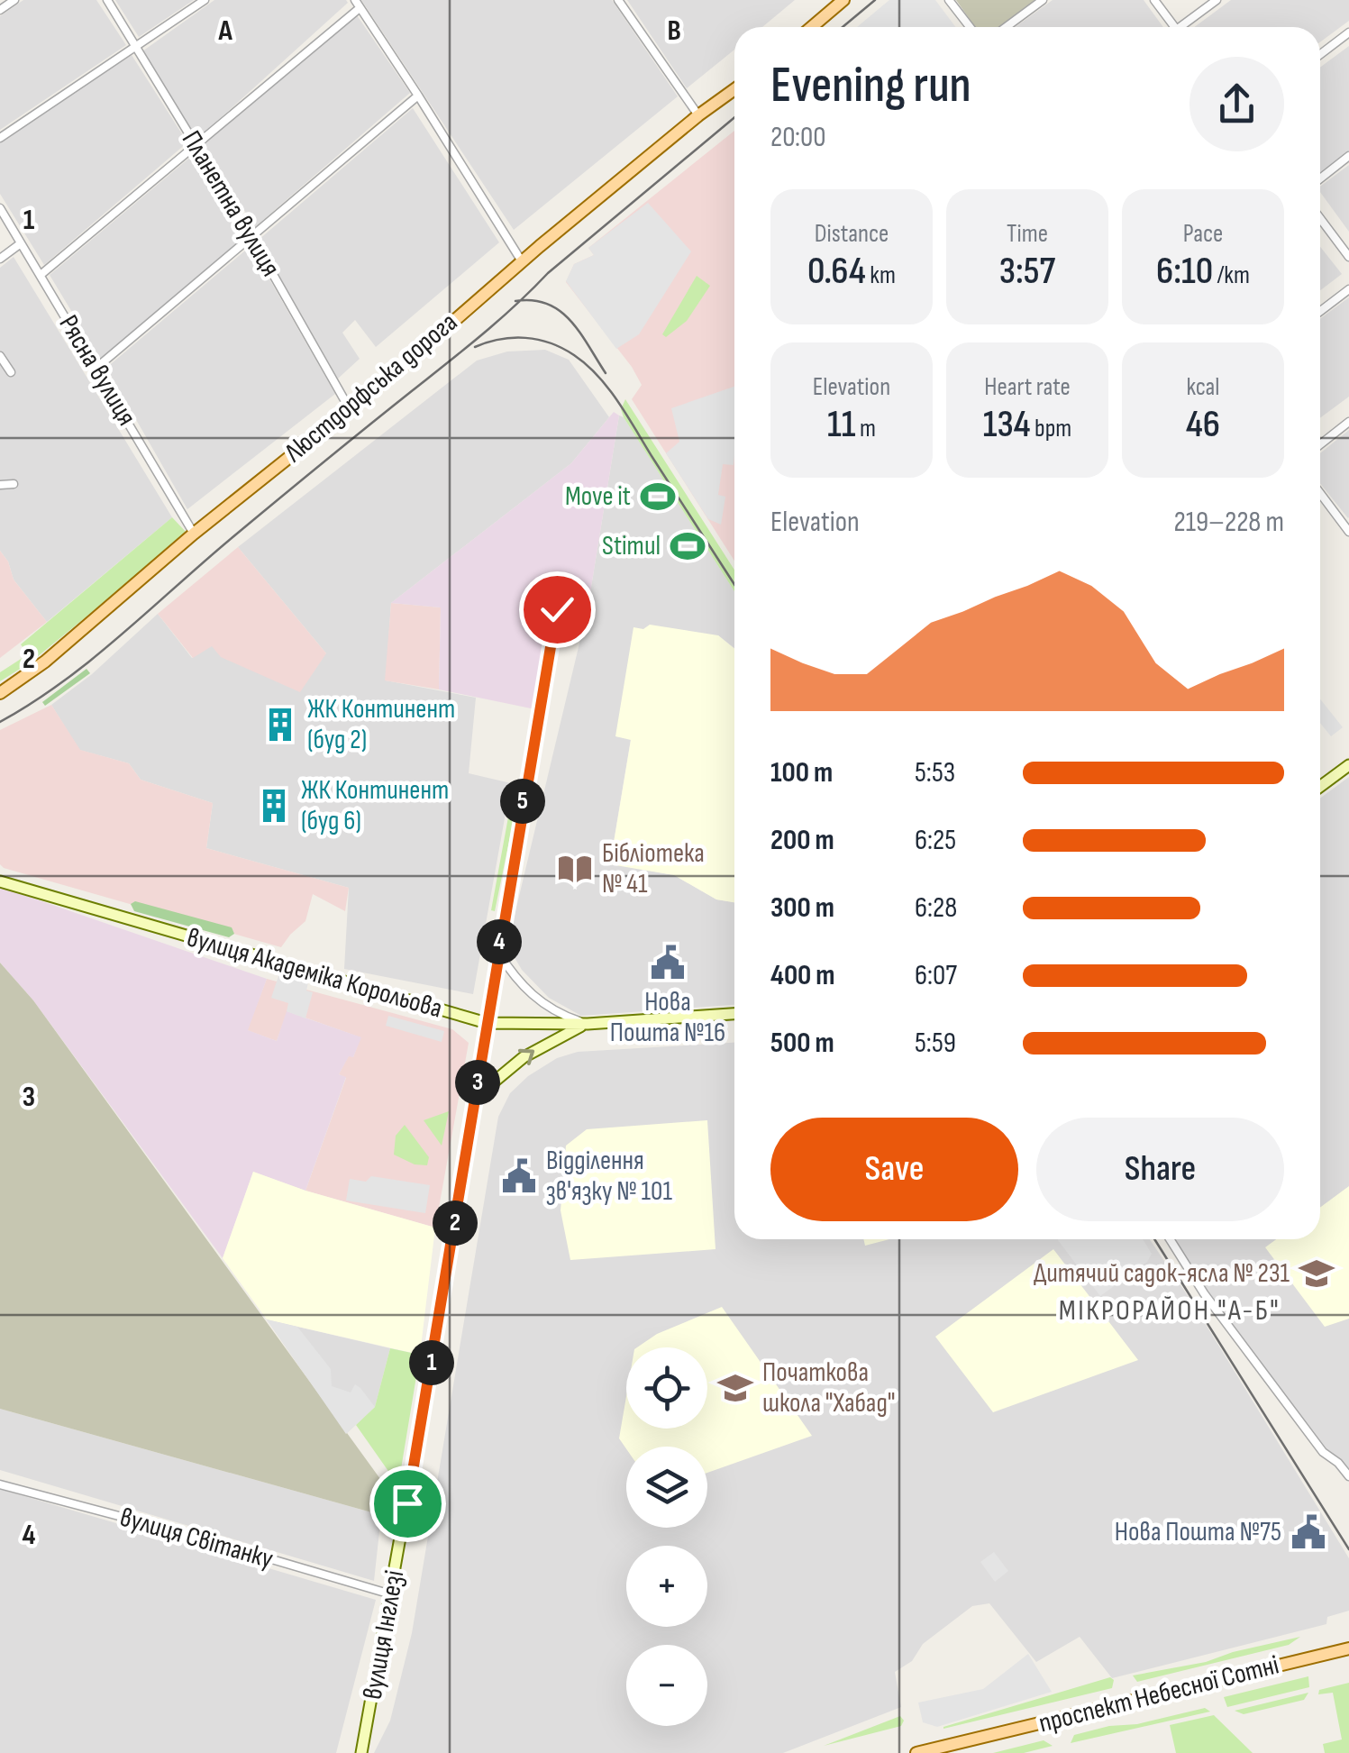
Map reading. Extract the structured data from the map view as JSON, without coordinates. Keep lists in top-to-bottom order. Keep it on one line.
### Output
{"streets":{"main road":["Люстдорфська дорога","вулиця Академіка Корольова","вулиця Інглезі","проспект Небесної Сотні"],"street":["Планетна вулиця","Рясна вулиця","вулиця Світанку"]},"crossings":[["Планетна вулиця","Люстдорфська дорога"],["Рясна вулиця","Люстдорфська дорога"],["вулиця Академіка Корольова","вулиця Інглезі"],["вулиця Світанку","вулиця Інглезі"]],"districts":["МІКРОРАЙОН \"А-Б\""],"places":{"sports":["Move it","Stimul"],"building":["ЖК Континент (буд 2)","ЖК Континент (буд 6)"],"library":["Бібліотека № 41"],"public building":["Нова Пошта №16","Відділення зв'язку № 101","Нова Пошта №75"],"school or university":["Дитячий садок-ясла № 231","Початкова школа \"Хабад\""]},"page":{"heading":["Evening run","20:00"],"stats":[["Distance","0.64 km"],["Time","3:57"],["Pace","6:10 /km"],["Elevation","11 m"],["Heart rate","134 bpm"],["kcal","46"]],"chart":["Elevation","219–228 m"],"list":[{"name":"100 m","note":"5:53"},{"name":"200 m","note":"6:25"},{"name":"300 m","note":"6:28"},{"name":"400 m","note":"6:07"},{"name":"500 m","note":"5:59"}],"pins":["5","4","3","2","1"],"buttons":["Save","Share"],"map_buttons":["+","−"]},"grid":{"columns":["A","B"],"rows":["1","2","3","4"]}}
